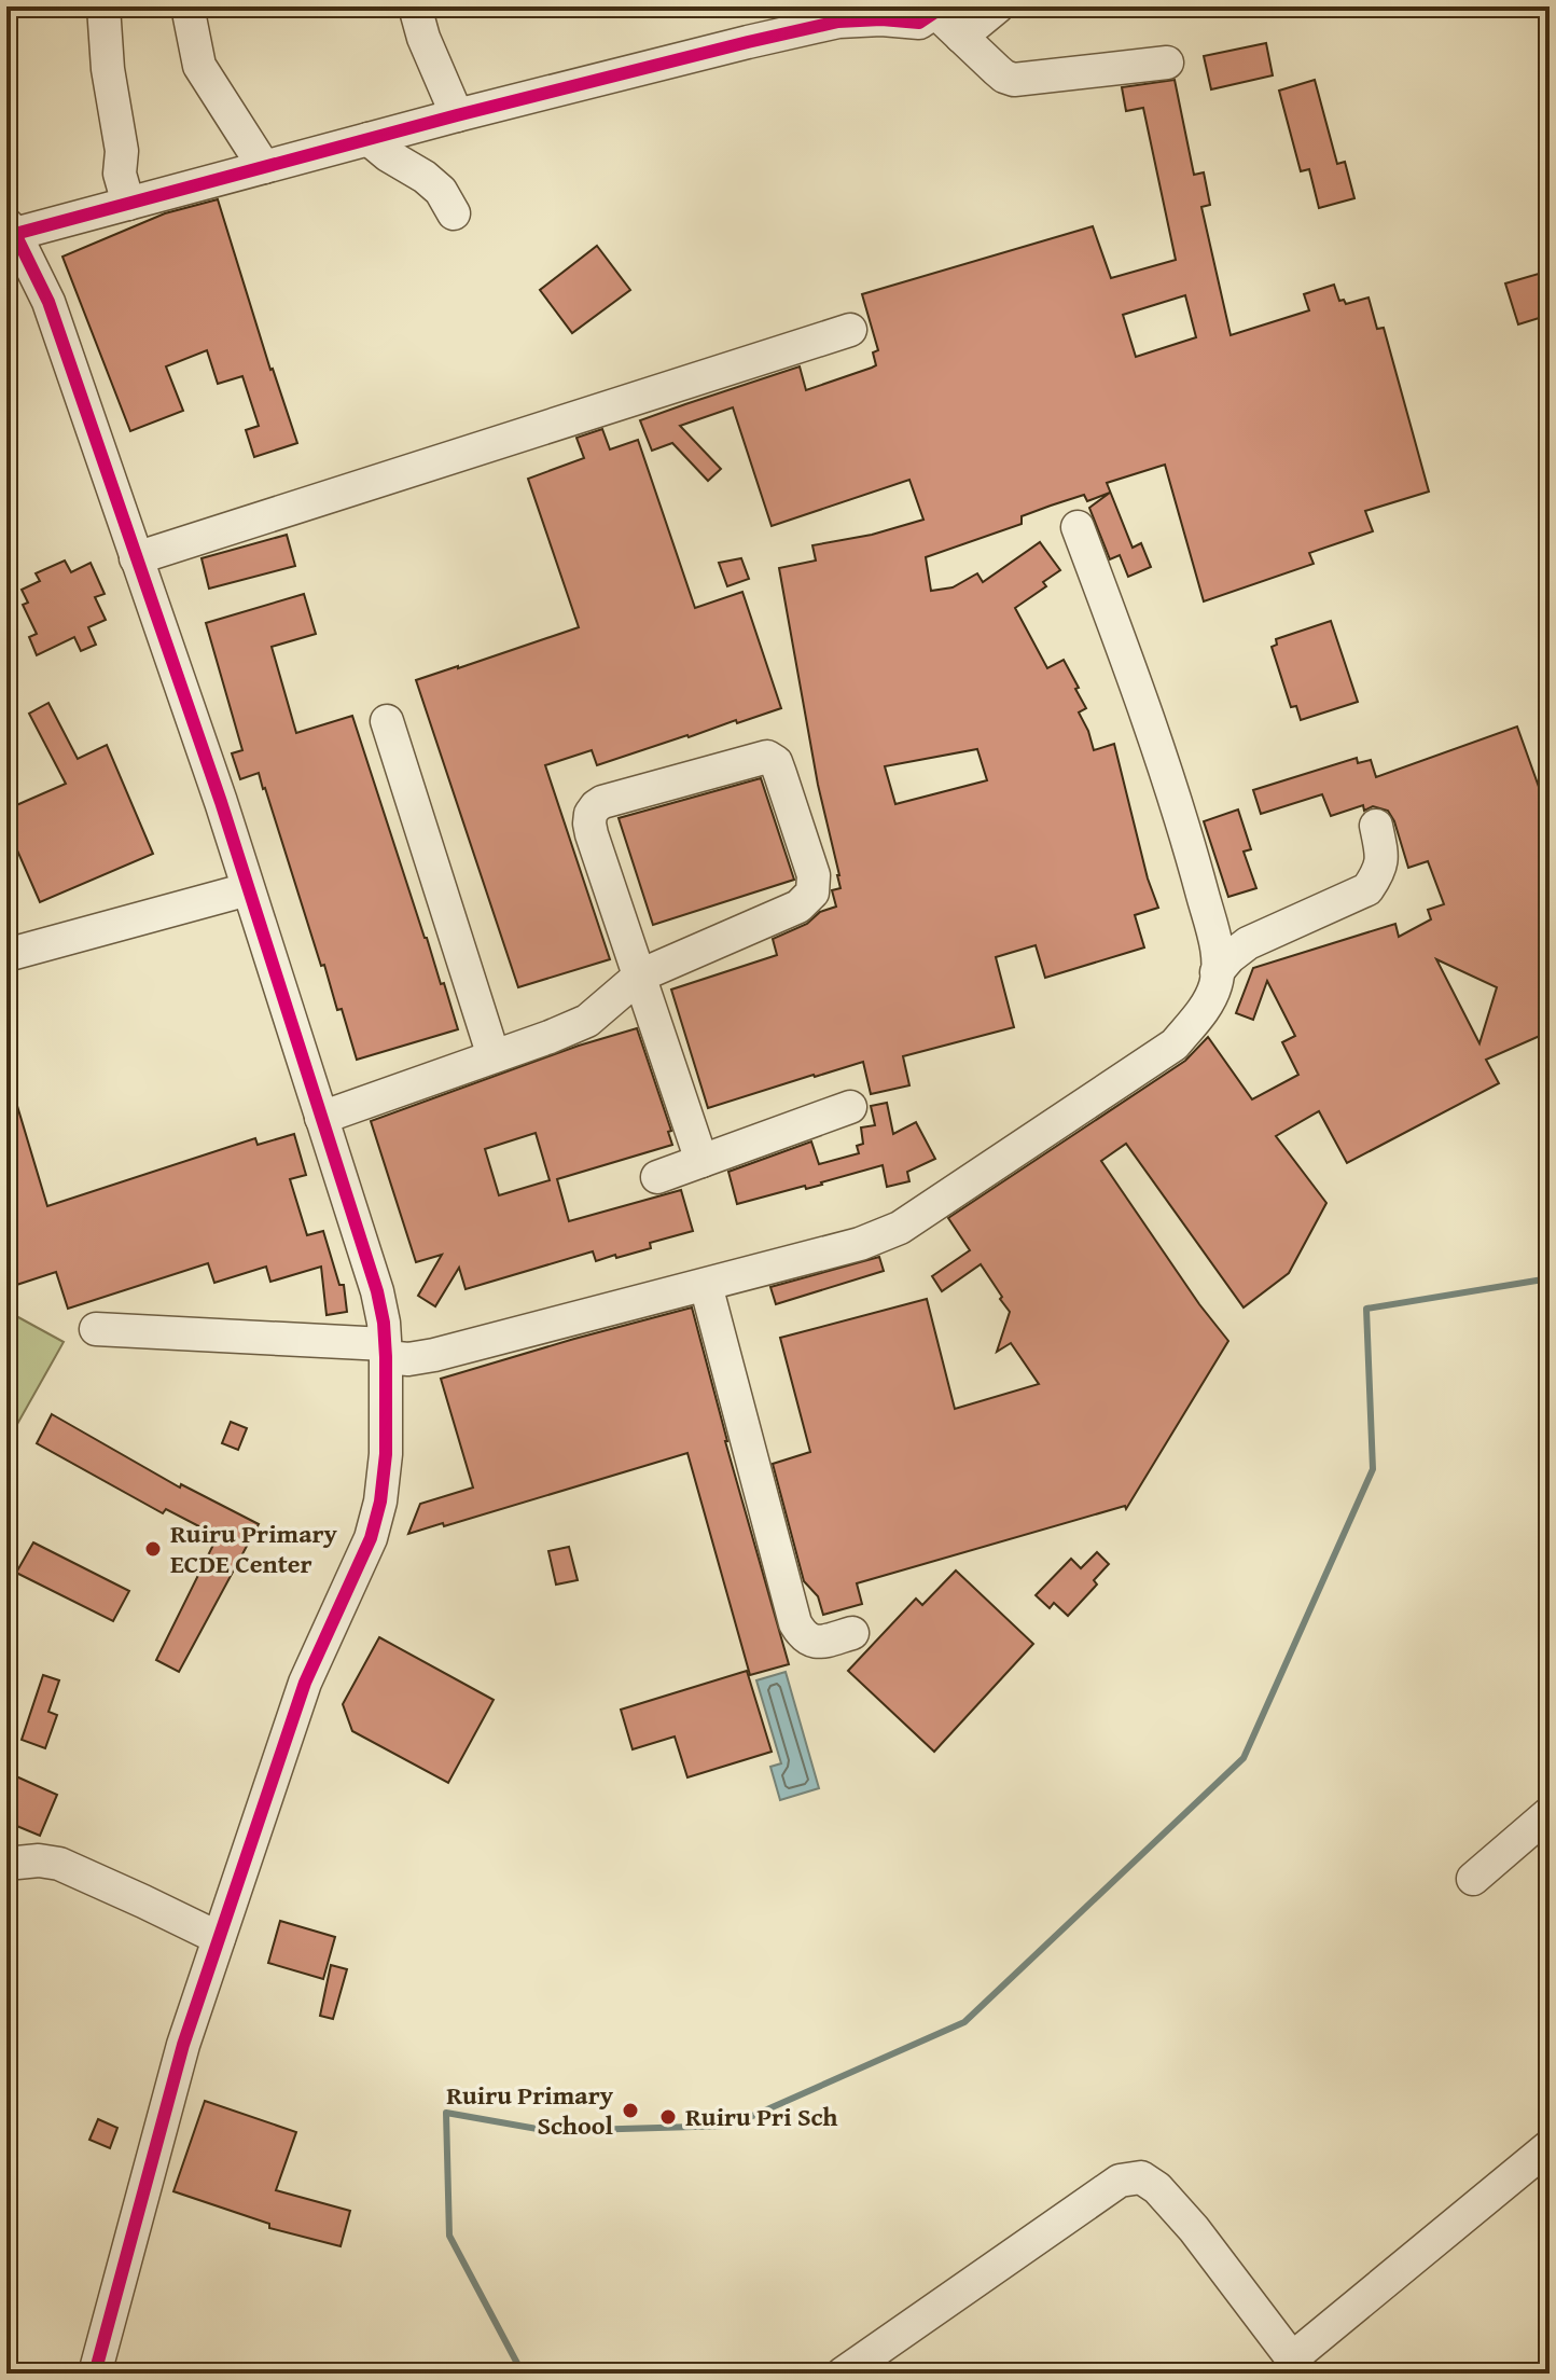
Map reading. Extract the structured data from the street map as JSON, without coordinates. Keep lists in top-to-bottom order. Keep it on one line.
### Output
{"places":["Ruiru Primary ECDE Center","Ruiru Primary School","Ruiru Pri Sch"]}
